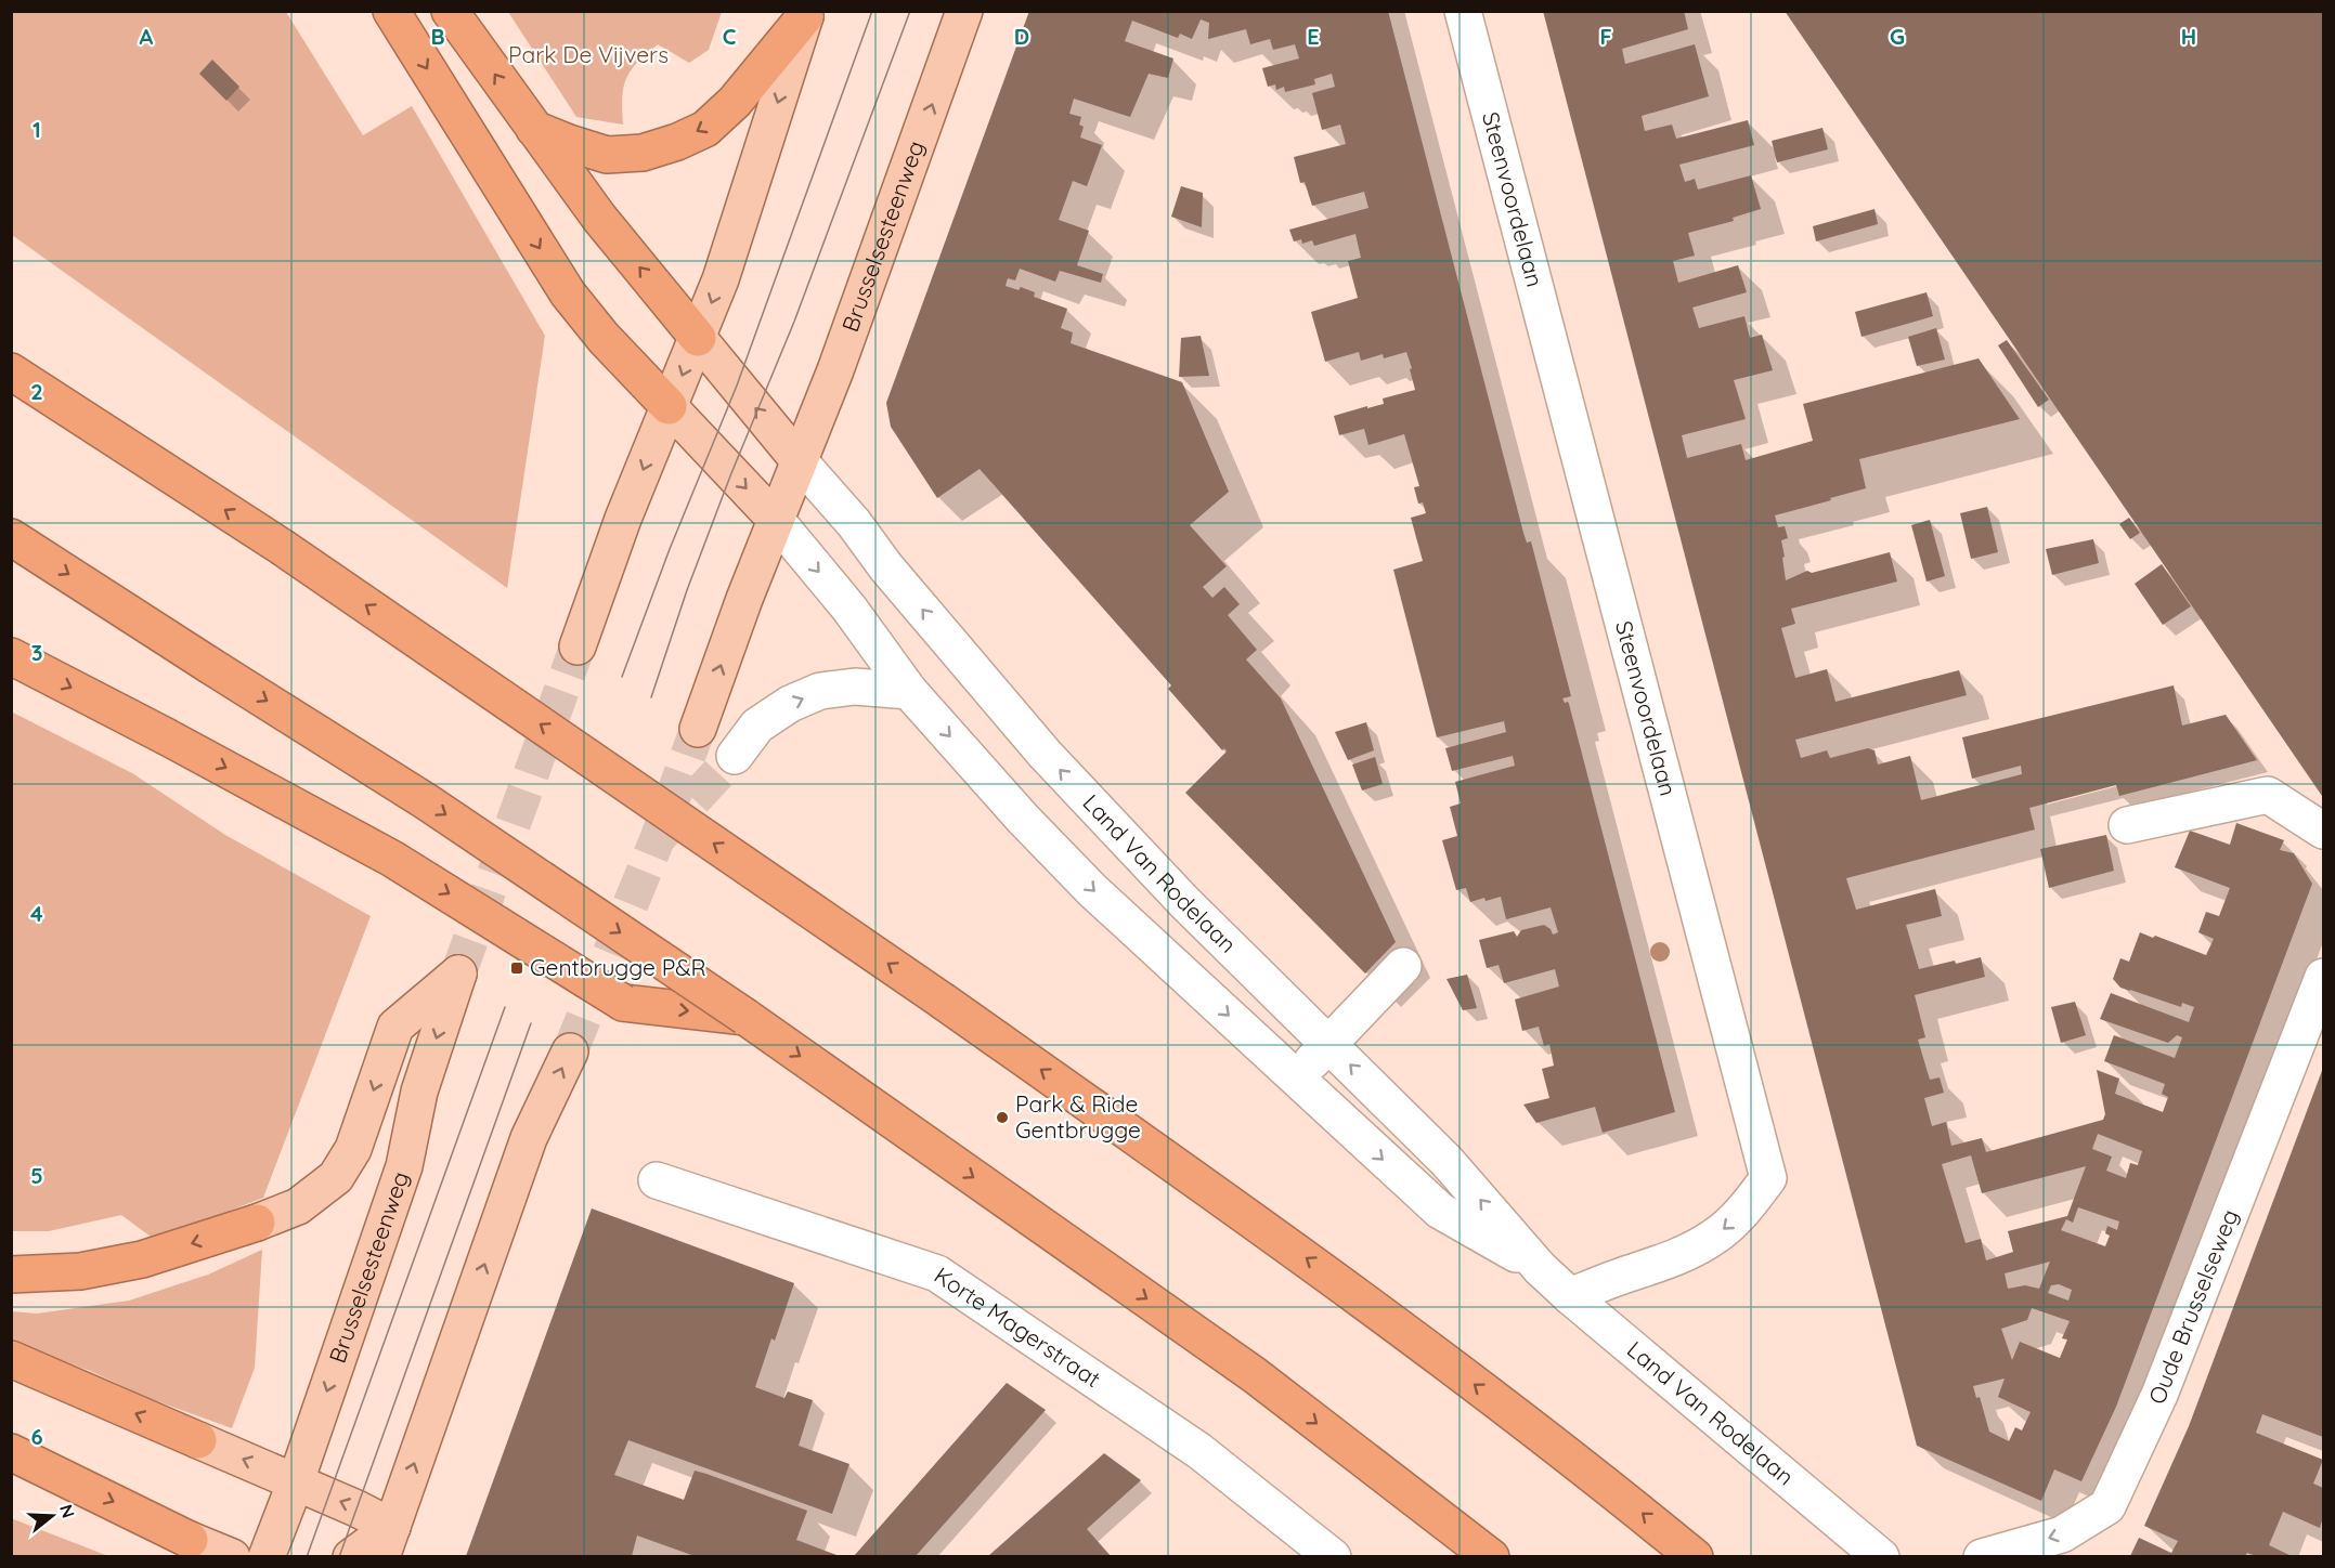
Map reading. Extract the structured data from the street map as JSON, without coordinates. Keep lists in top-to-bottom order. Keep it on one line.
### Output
{"streets":{"main road":["Brusselsesteenweg"],"street":["Steenvoordelaan","Land Van Rodelaan","Oude Brusselseweg","Korte Magerstraat"]},"crossings":[["Steenvoordelaan","Land Van Rodelaan"],["Brusselsesteenweg","Land Van Rodelaan"]],"one_way":["Steenvoordelaan","Oude Brusselseweg"],"parks":["Park De Vijvers"],"places":{"transit":["Gentbrugge P&R"],"other":["Park & Ride Gentbrugge"]},"north":"right","grid":{"columns":["A","B","C","D","E","F","G","H"],"rows":["1","2","3","4","5","6"]}}
